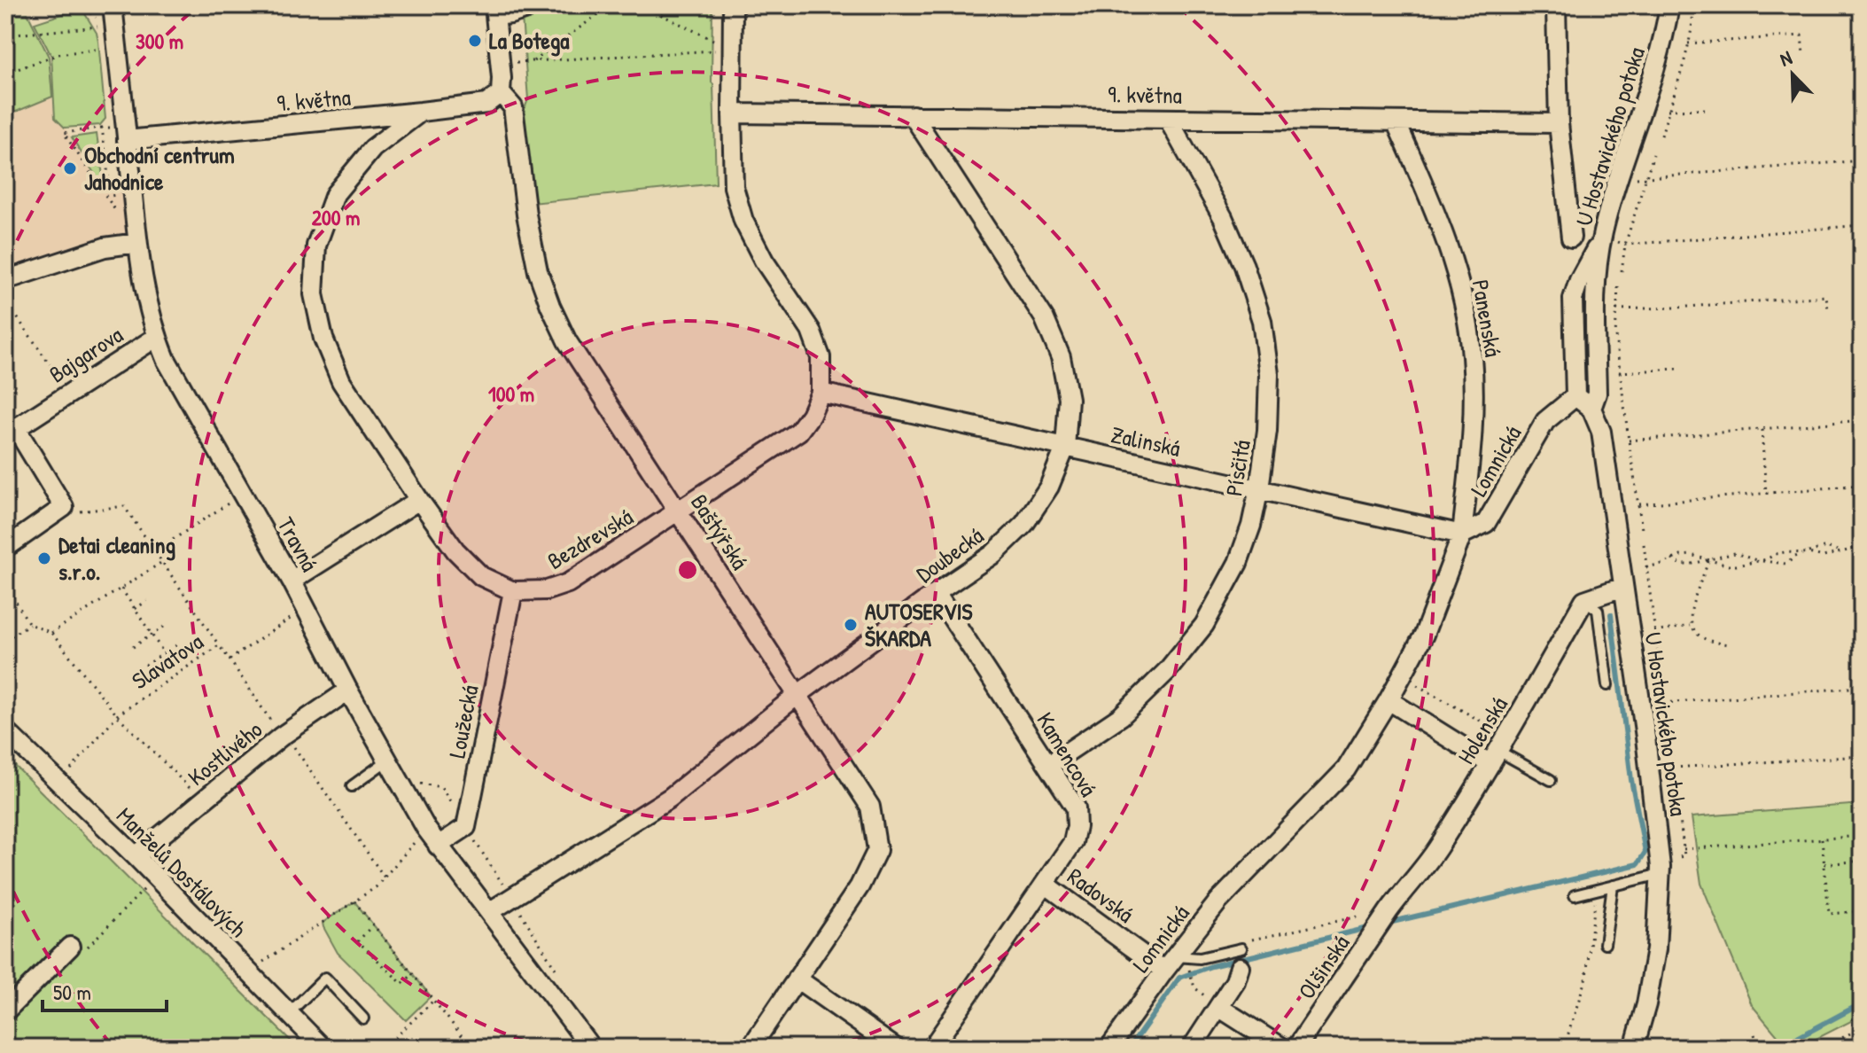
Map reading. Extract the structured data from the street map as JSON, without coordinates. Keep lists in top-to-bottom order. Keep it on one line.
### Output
{"streets":{"street":["9. května","U Hostavického potoka","Panenská","Bajgarova","Zalinská","Lomnická","Písčitá","Baštýřská","Bezdrevská","Travná","Doubecká","Loužecká","Holenská","Kostlivého","Kamencová","Manželů Dostálových","Radovská","Olšinská"],"path":["Slavatova"]},"crossings":[["9. května","Panenská"],["9. května","Písčitá"],["9. května","Baštýřská"],["9. května","Bezdrevská"],["9. května","Travná"],["9. května","Doubecká"],["Panenská","Zalinská"],["Panenská","Lomnická"],["Bajgarova","Travná"],["Zalinská","Lomnická"],["Zalinská","Písčitá"],["Zalinská","Bezdrevská"],["Zalinská","Doubecká"],["Lomnická","Radovská"],["Písčitá","Kamencová"],["Baštýřská","Bezdrevská"],["Baštýřská","Doubecká"],["Bezdrevská","Loužecká"],["Travná","Doubecká"],["Travná","Slavatova"],["Travná","Loužecká"],["Travná","Kostlivého"],["Doubecká","Kamencová"],["Slavatova","Manželů Dostálových"],["Holenská","Olšinská"],["Kostlivého","Manželů Dostálových"],["Kamencová","Radovská"]],"places":["La Botega","Obchodní centrum Jahodnice","Detai cleaning s.r.o.","AUTOSERVIS ŠKARDA"],"scale_bar":"50 m","north":"top left","rings":["300 m","200 m","100 m"]}
